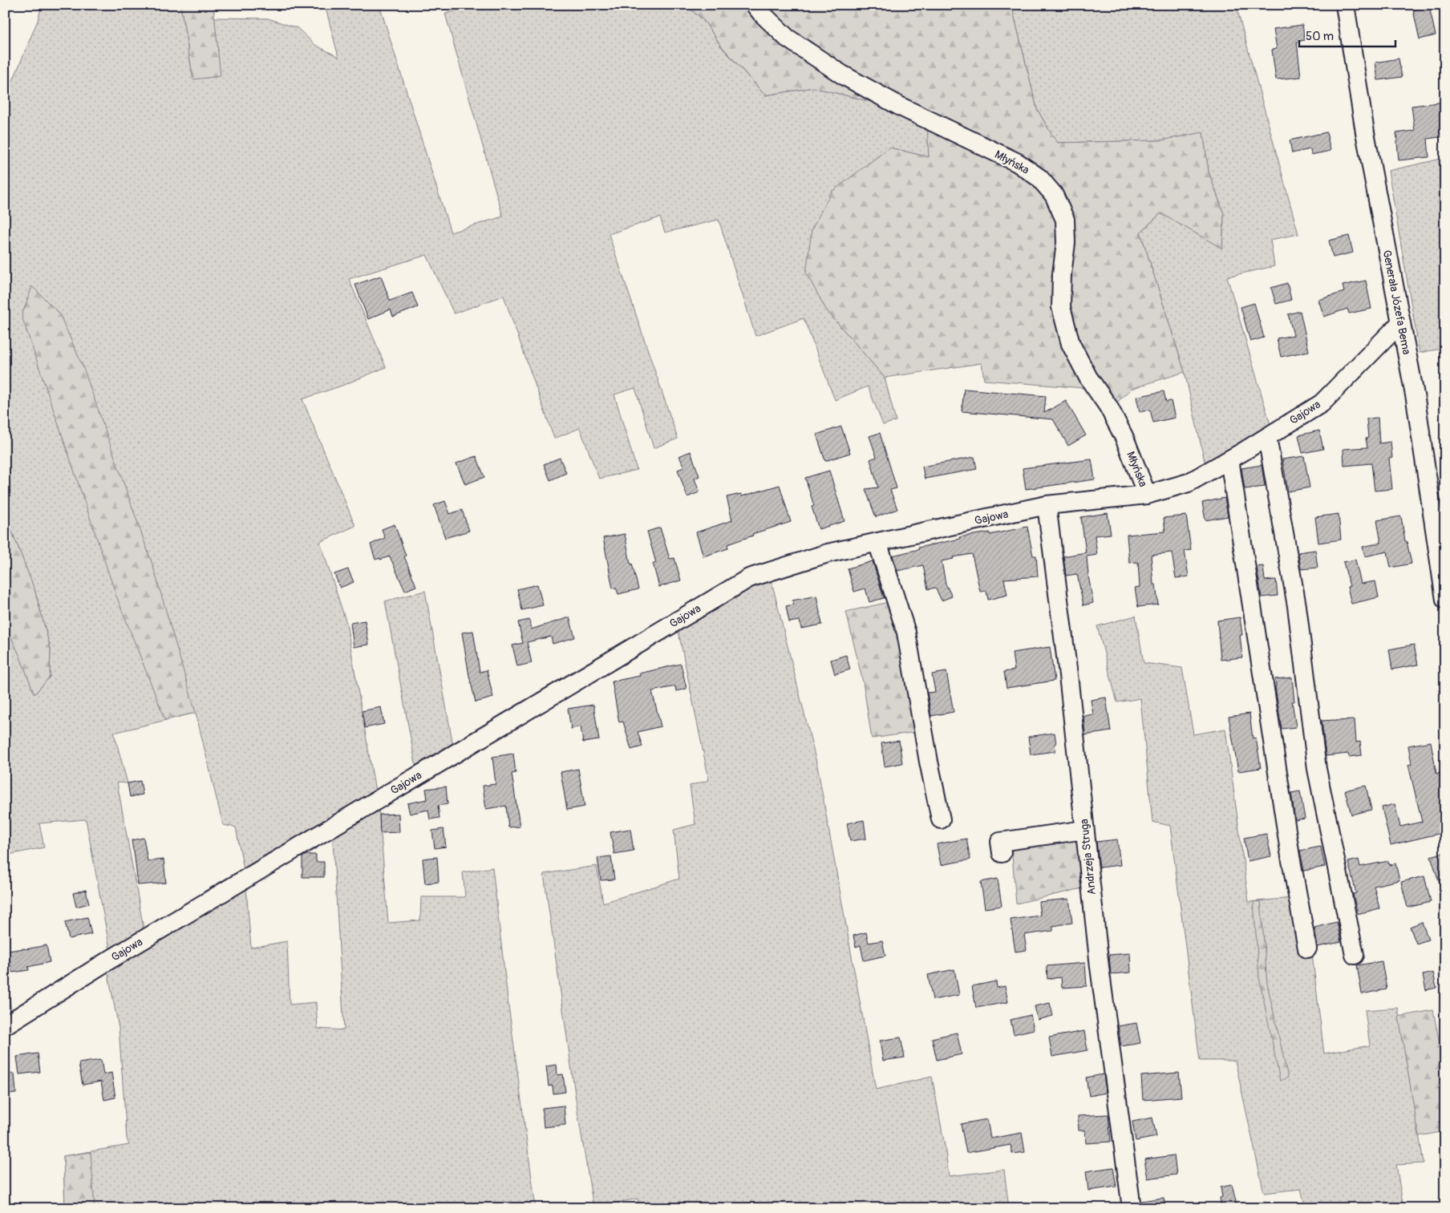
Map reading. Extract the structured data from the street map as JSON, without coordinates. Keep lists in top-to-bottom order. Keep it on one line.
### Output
{"streets":{"street":["Młyńska","Generała Józefa Bema","Gajowa","Andrzeja Struga"]},"crossings":[["Młyńska","Gajowa"],["Generała Józefa Bema","Gajowa"],["Gajowa","Andrzeja Struga"]],"scale_bar":"50 m"}
